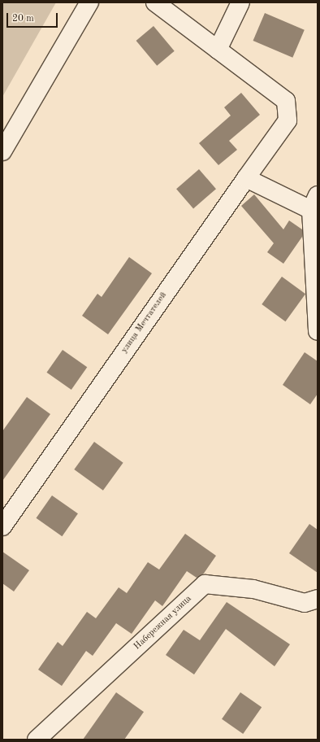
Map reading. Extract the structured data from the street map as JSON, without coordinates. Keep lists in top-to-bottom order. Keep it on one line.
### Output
{"streets":{"street":["улица Мечтателей","Набережная улица"]},"scale_bar":"20 m"}
